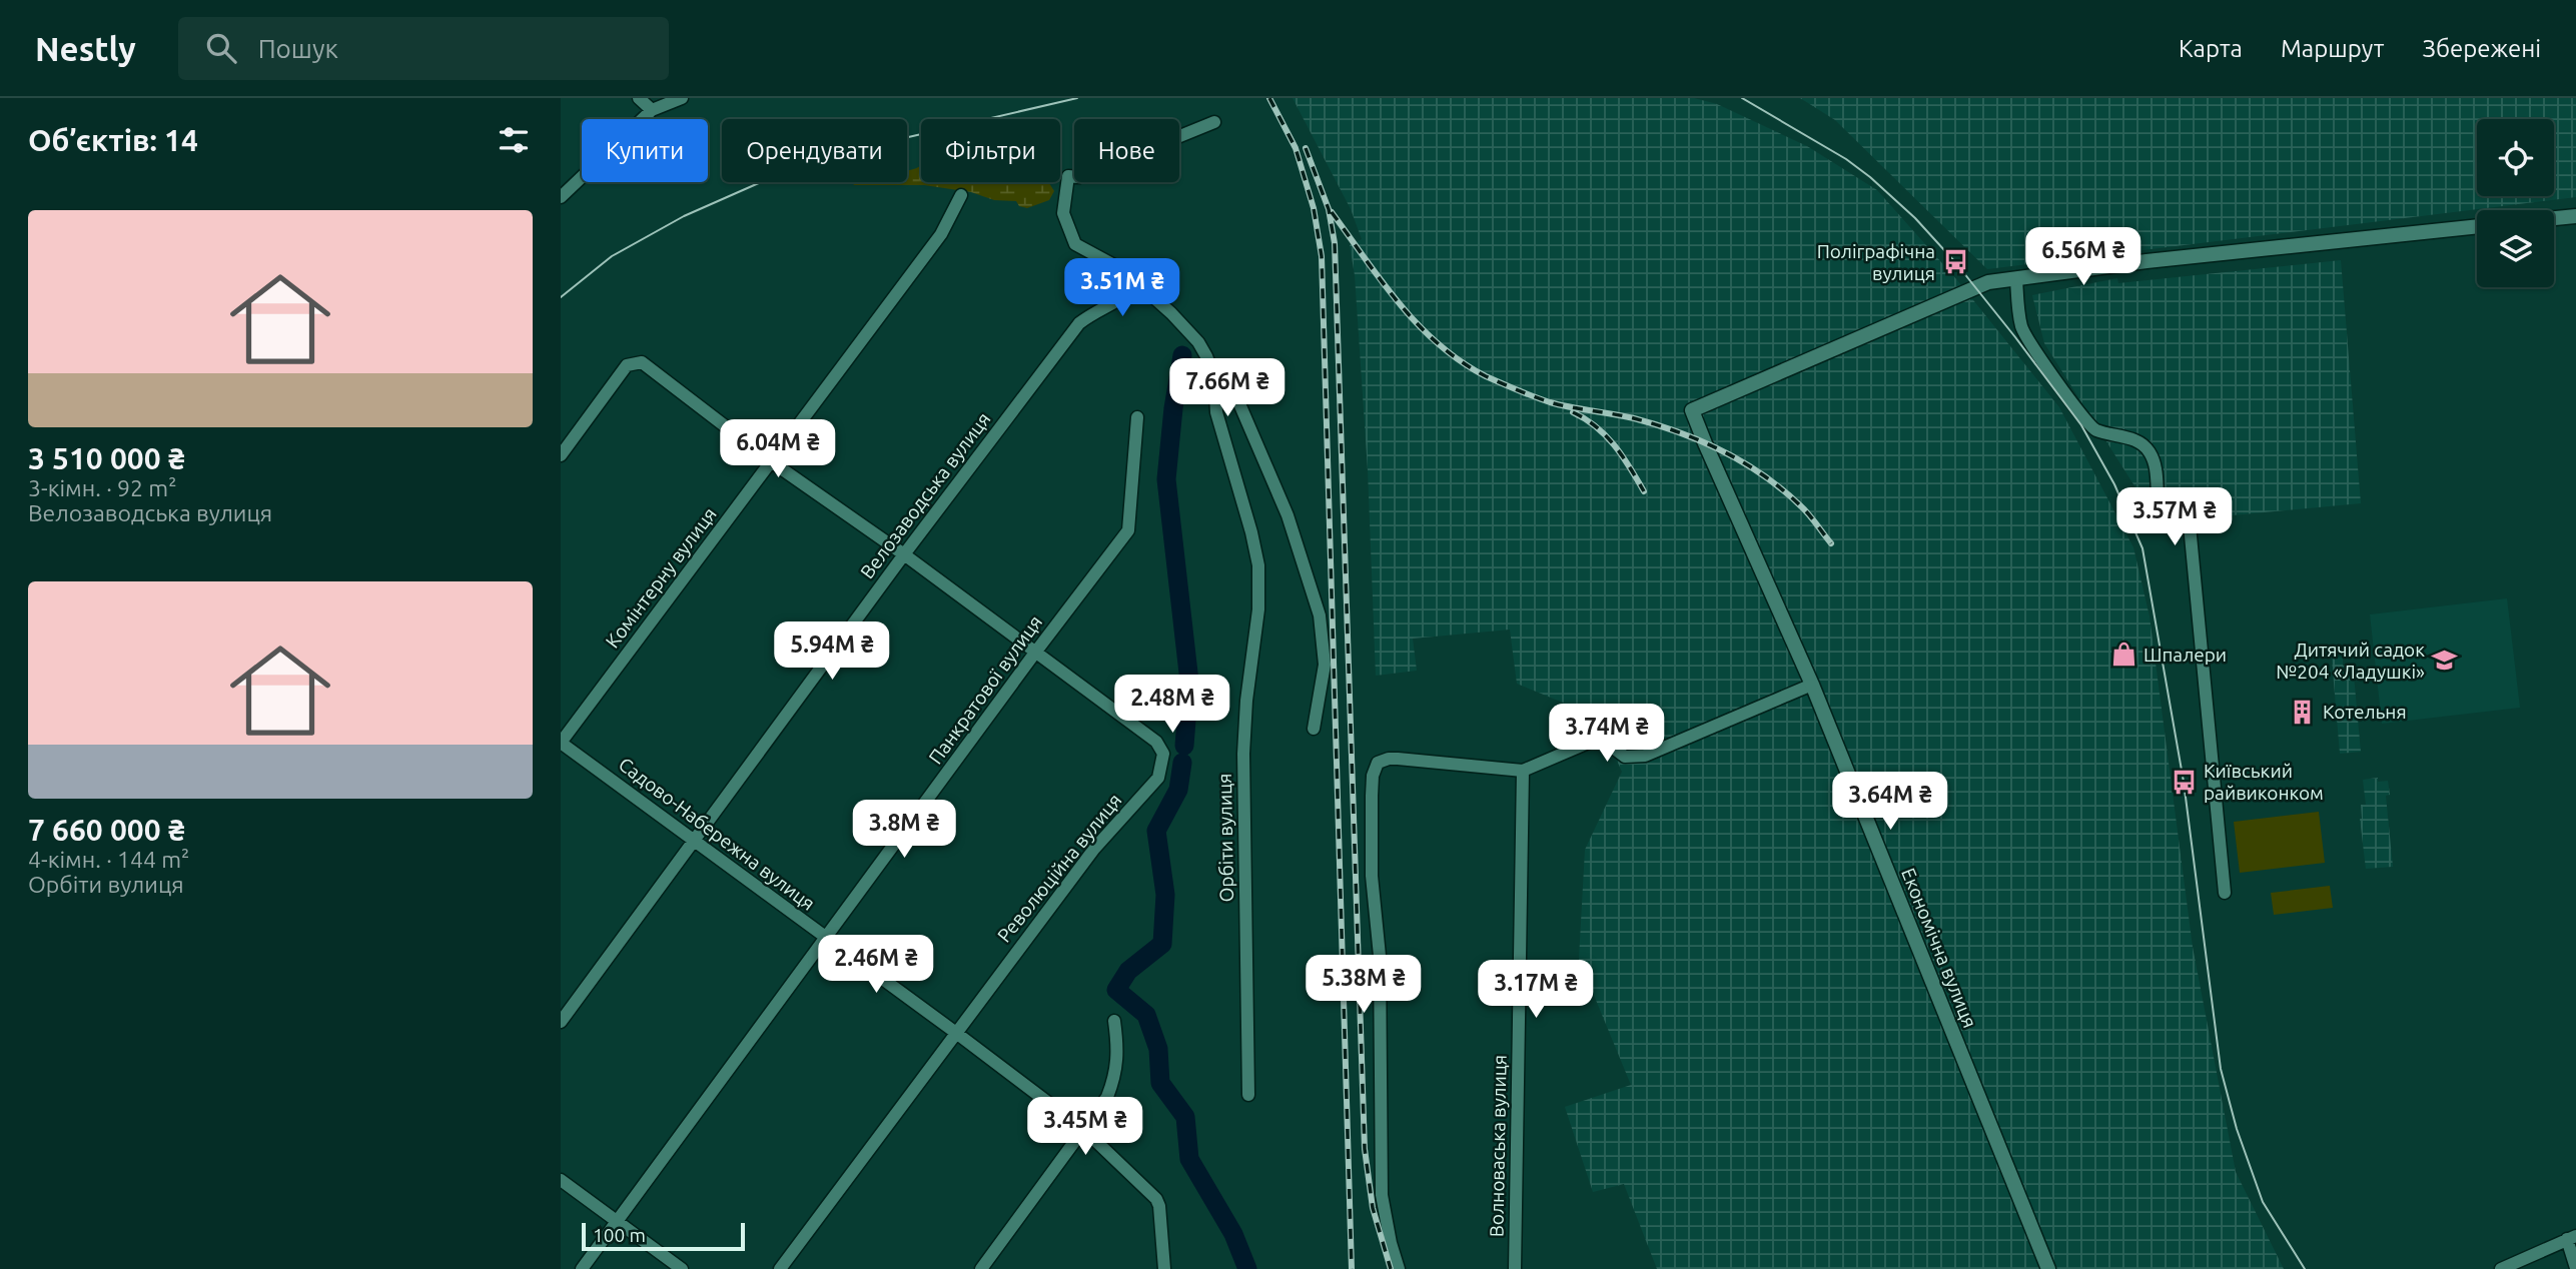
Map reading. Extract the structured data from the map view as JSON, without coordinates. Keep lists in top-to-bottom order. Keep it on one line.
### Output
{"streets":{"street":["Велозаводська вулиця","Комінтерну вулиця","Панкратової вулиця","Садово-Набережна вулиця","Орбіти вулиця","Революційна вулиця","Економічна вулиця","Волноваська вулиця"]},"crossings":[["Велозаводська вулиця","Садово-Набережна вулиця"],["Велозаводська вулиця","Революційна вулиця"],["Комінтерну вулиця","Садово-Набережна вулиця"],["Комінтерну вулиця","Революційна вулиця"],["Панкратової вулиця","Садово-Набережна вулиця"],["Панкратової вулиця","Революційна вулиця"],["Садово-Набережна вулиця","Революційна вулиця"]],"places":{"bus stop":["Поліграфічна вулиця","Київський райвиконком"],"shop":["Шпалери"],"school or university":["Дитячий садок №204 «Ладушкі»"],"building":["Котельня"]},"scale_bar":"100 m","page":{"header":"Nestly","search":"Пошук","nav":["Карта","Маршрут","Збережені"],"heading":"Об’єктів: 14","chip":["Купити","Орендувати","Фільтри","Нове"],"list":[{"name":"3 510 000 ₴","note":"3-кімн. · 92 m² · Велозаводська вулиця"},{"name":"7 660 000 ₴","note":"4-кімн. · 144 m² · Орбіти вулиця"}],"price":["6.56M ₴","3.51M ₴","7.66M ₴","6.04M ₴","3.57M ₴","5.94M ₴","2.48M ₴","3.74M ₴","3.64M ₴","3.8M ₴","2.46M ₴","5.38M ₴","3.17M ₴","3.45M ₴"],"scale":"100 m"}}
